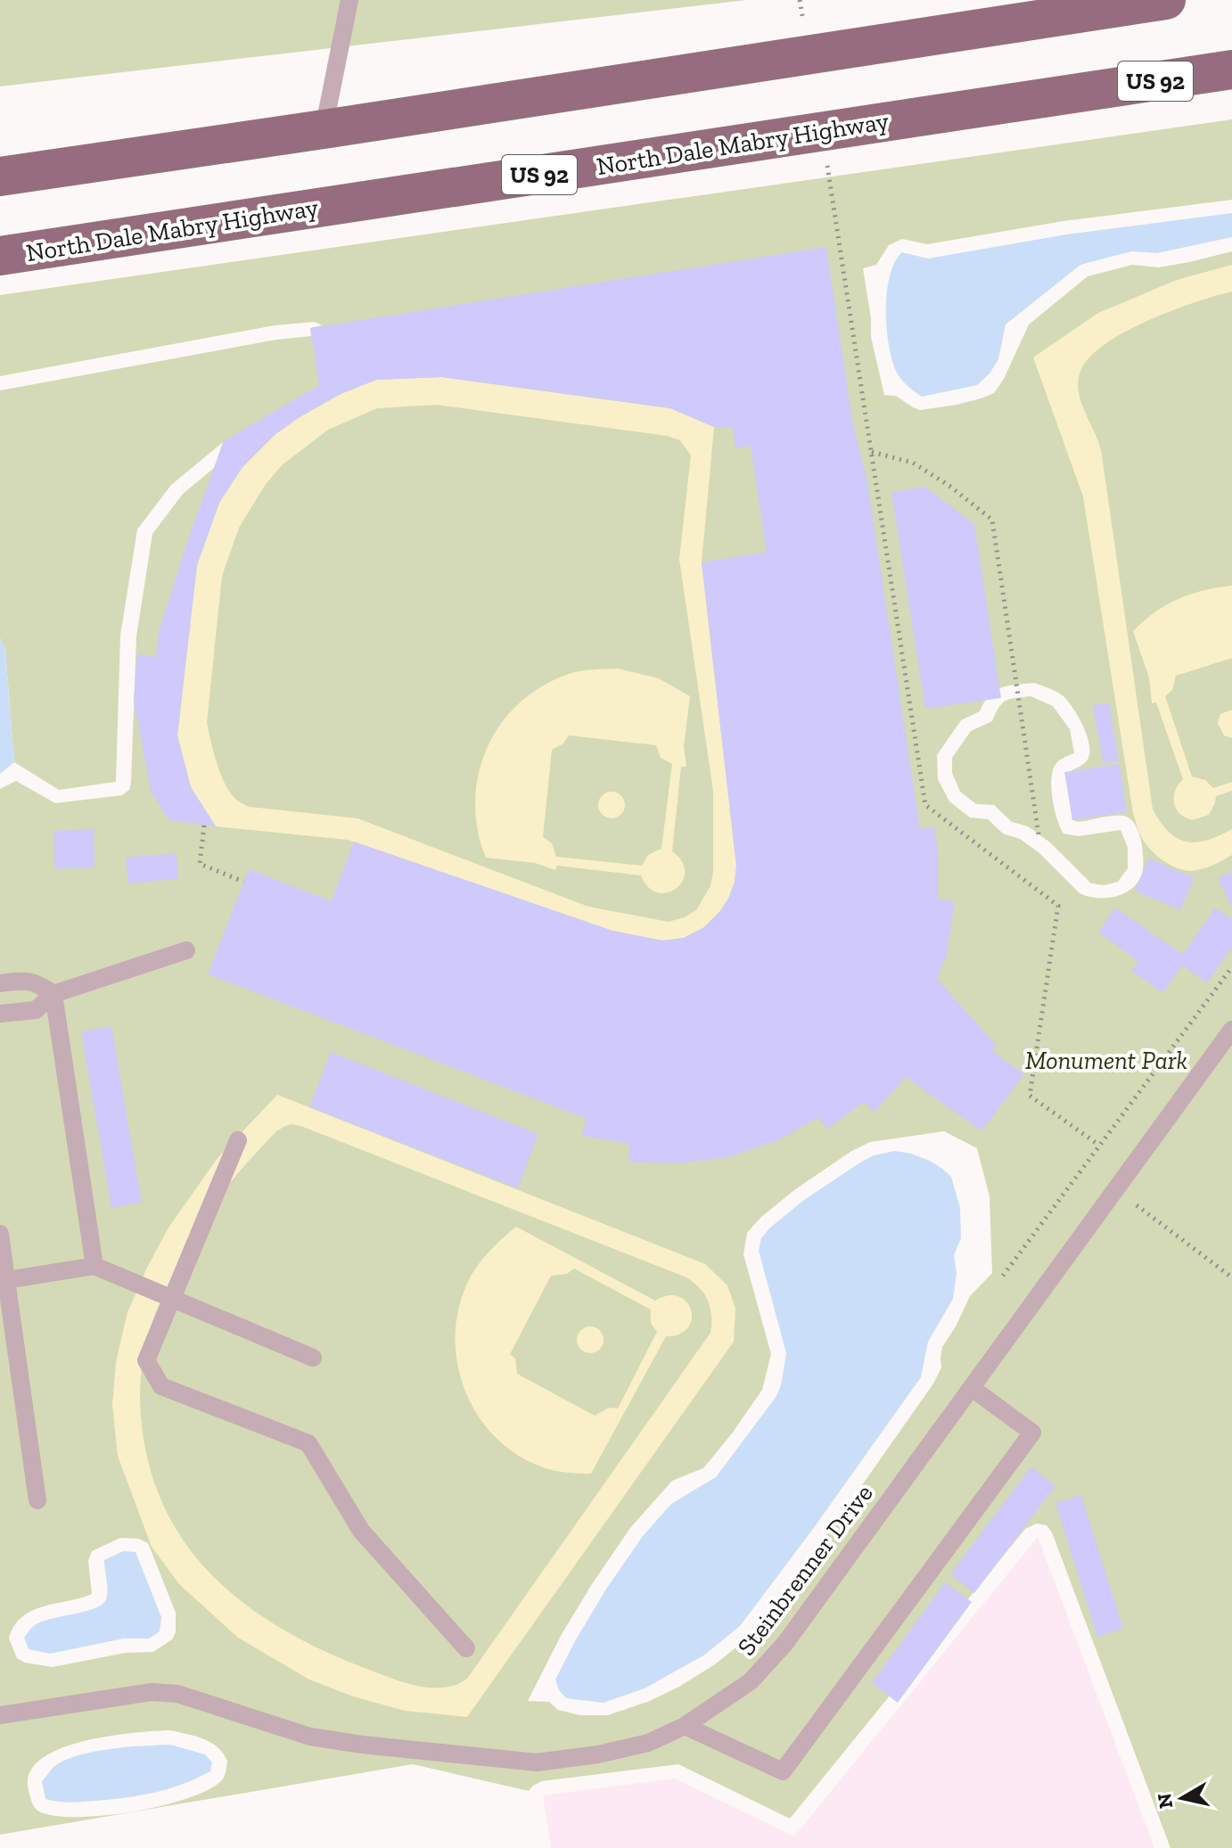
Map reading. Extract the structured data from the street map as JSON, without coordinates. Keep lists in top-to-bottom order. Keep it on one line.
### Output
{"streets":{"main road":["US 92","North Dale Mabry Highway"],"lane":["Steinbrenner Drive"]},"parks":["Monument Park"],"north":"left"}
